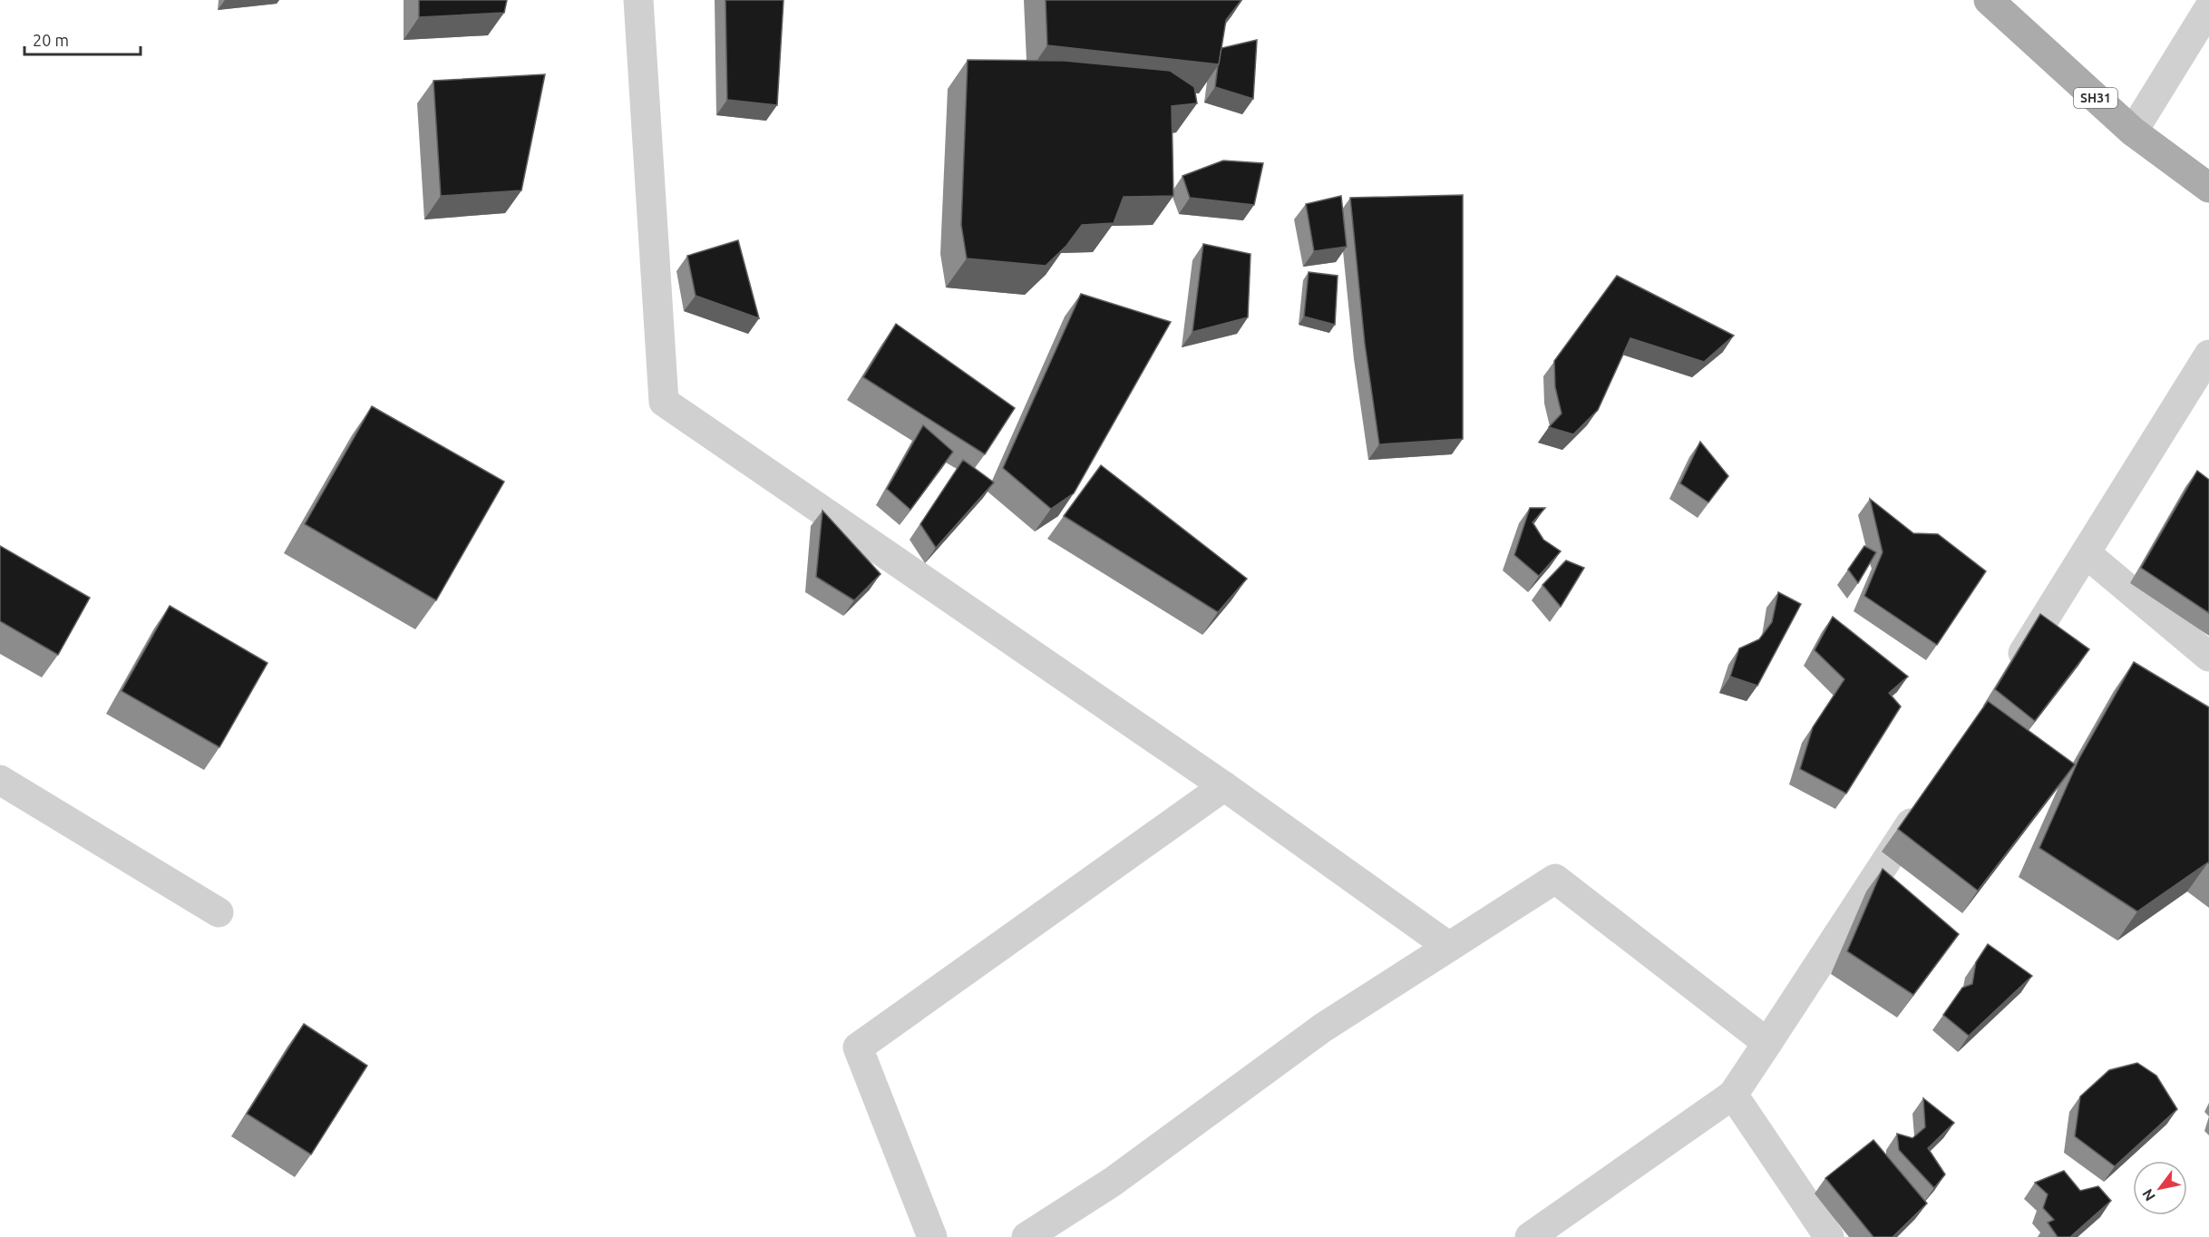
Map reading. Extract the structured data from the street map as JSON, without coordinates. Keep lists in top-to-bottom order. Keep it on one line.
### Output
{"streets":{"main road":["SH31"]},"scale_bar":"20 m","north":"bottom left"}
